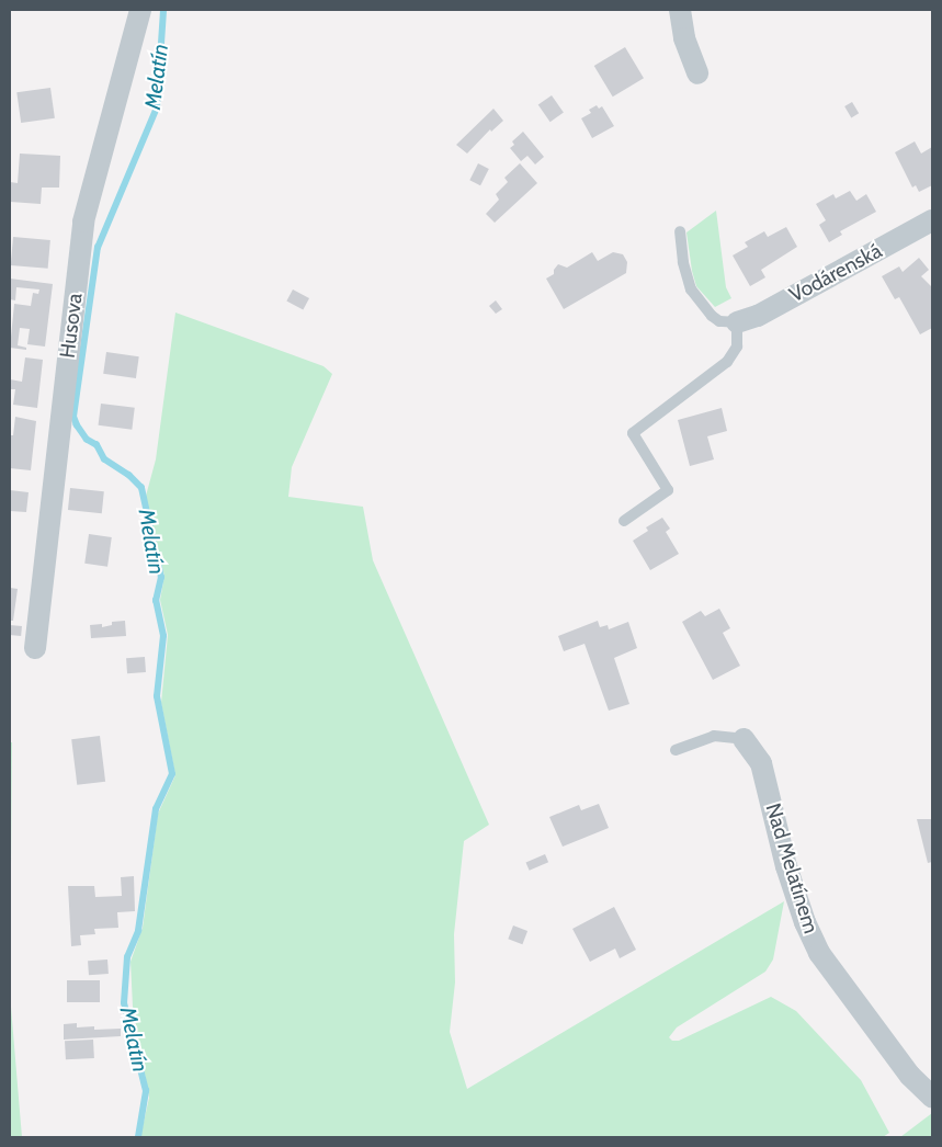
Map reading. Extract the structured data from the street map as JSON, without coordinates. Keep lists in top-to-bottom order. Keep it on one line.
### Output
{"streets":{"street":["Vodárenská","Husova","Nad Melatínem"]},"water":["Melatín"]}
